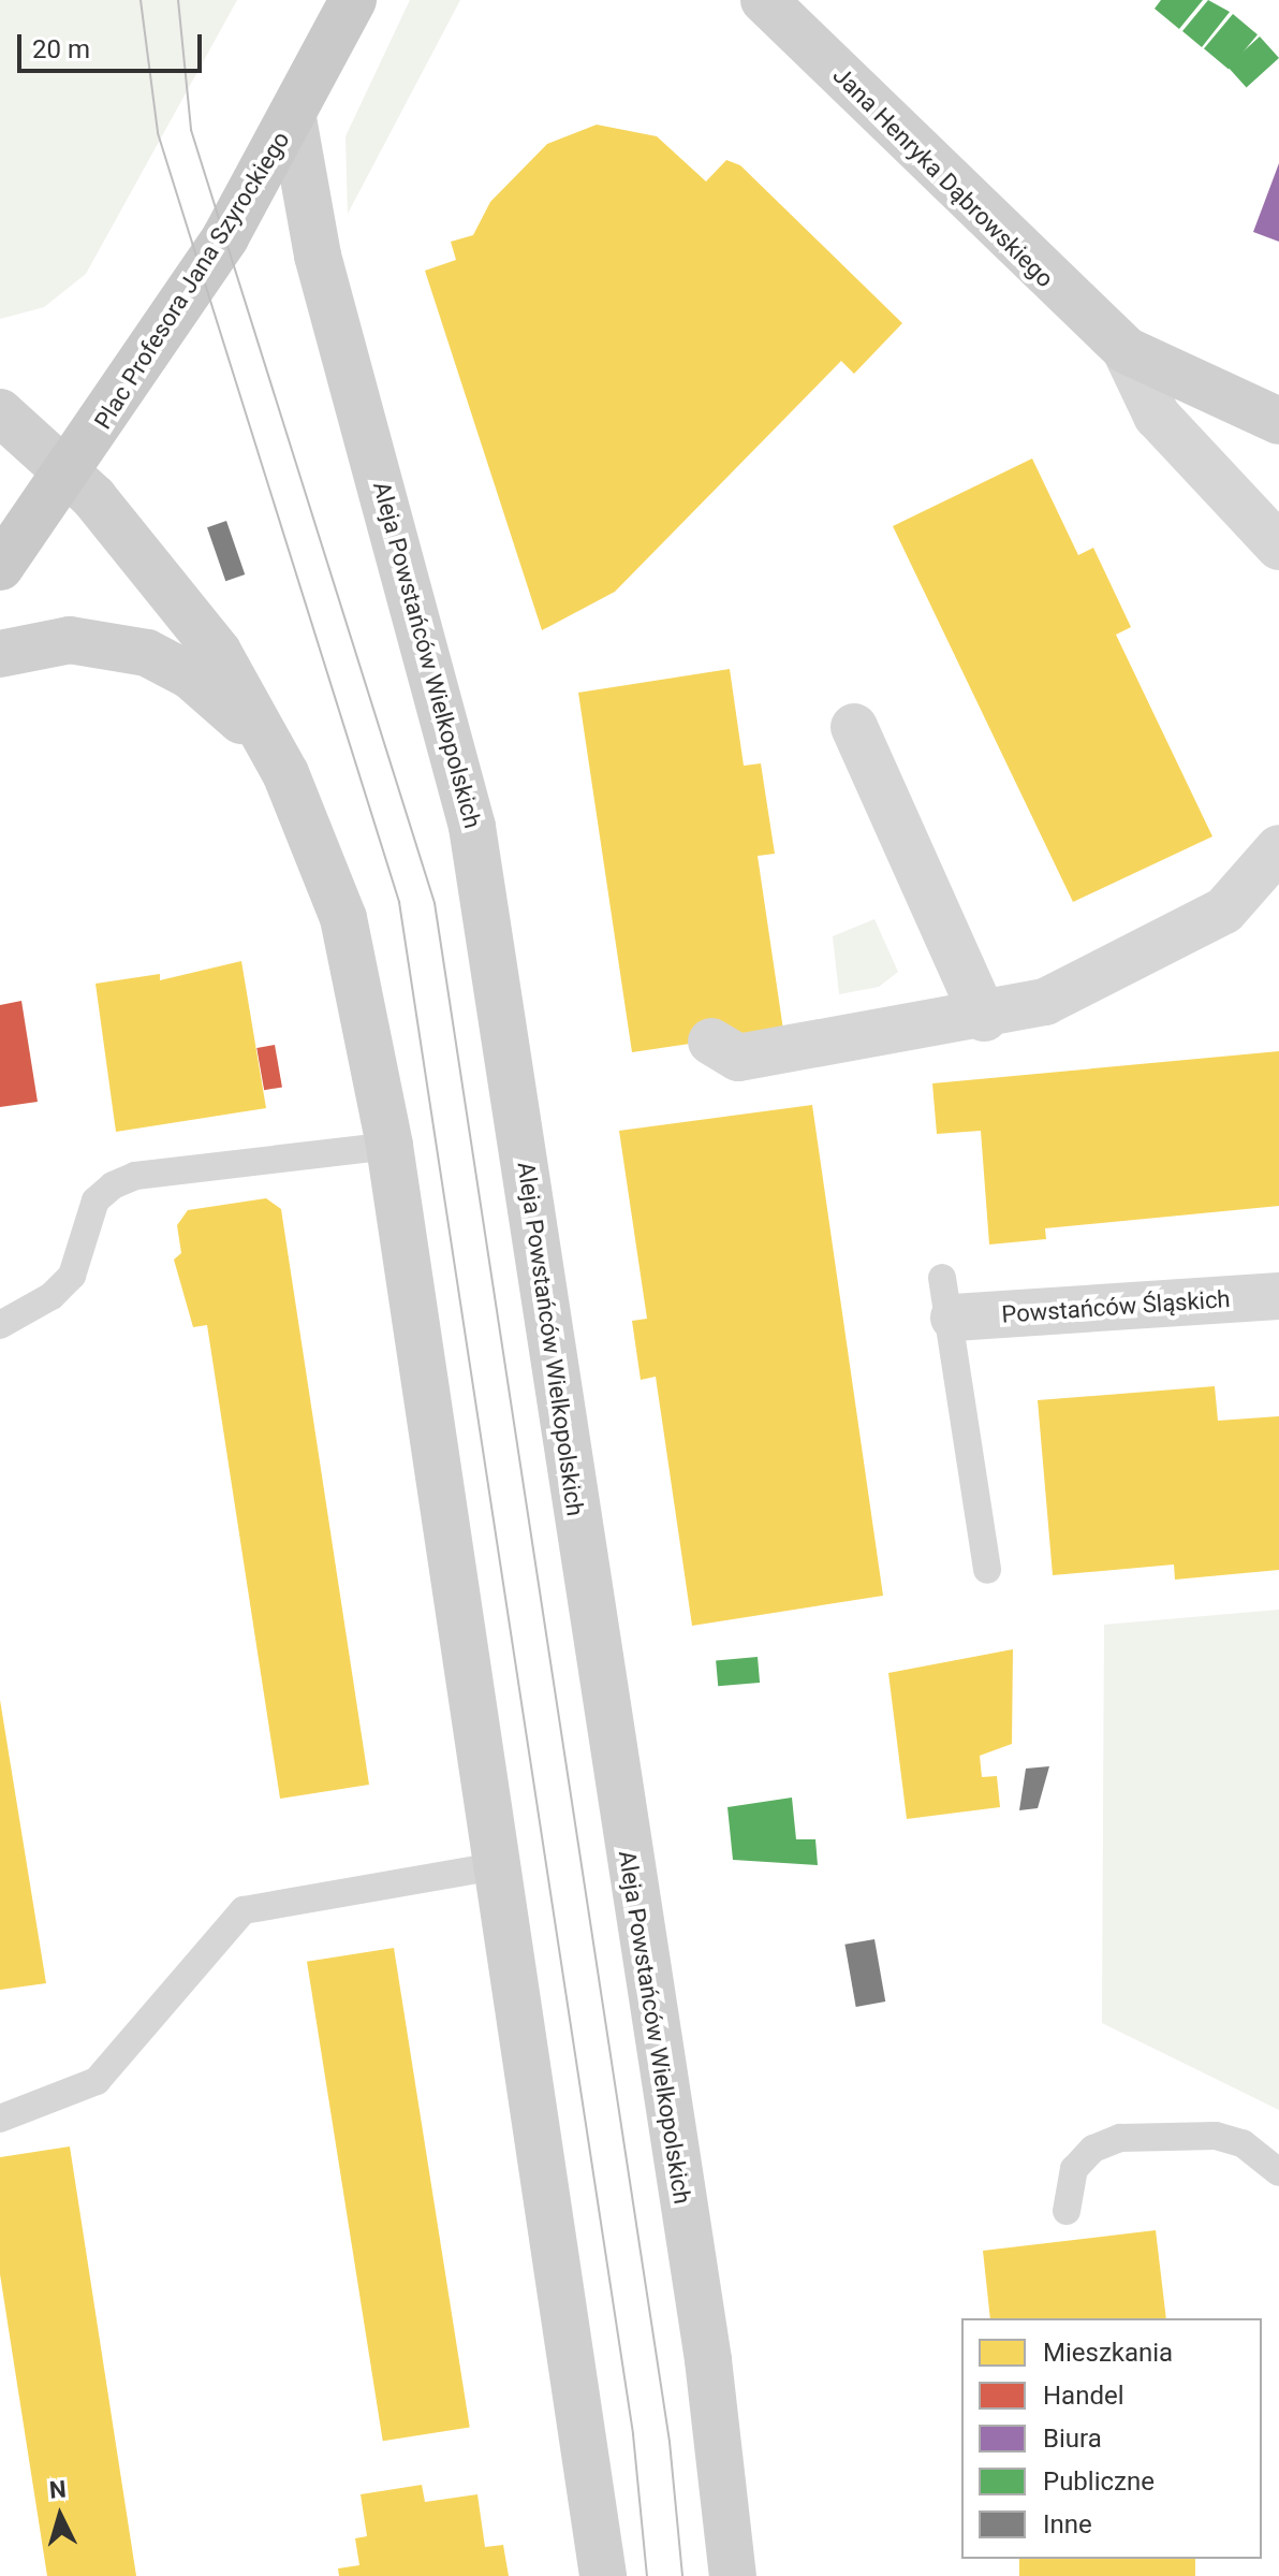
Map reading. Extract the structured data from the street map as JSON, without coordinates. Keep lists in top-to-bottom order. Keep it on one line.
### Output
{"streets":{"main road":["Plac Profesora Jana Szyrockiego"],"street":["Jana Henryka Dąbrowskiego","Aleja Powstańców Wielkopolskich","Powstańców Śląskich"]},"crossings":[["Plac Profesora Jana Szyrockiego","Aleja Powstańców Wielkopolskich"]],"legend":["Mieszkania","Handel","Biura","Publiczne","Inne"],"scale_bar":"20 m","north":"top"}
